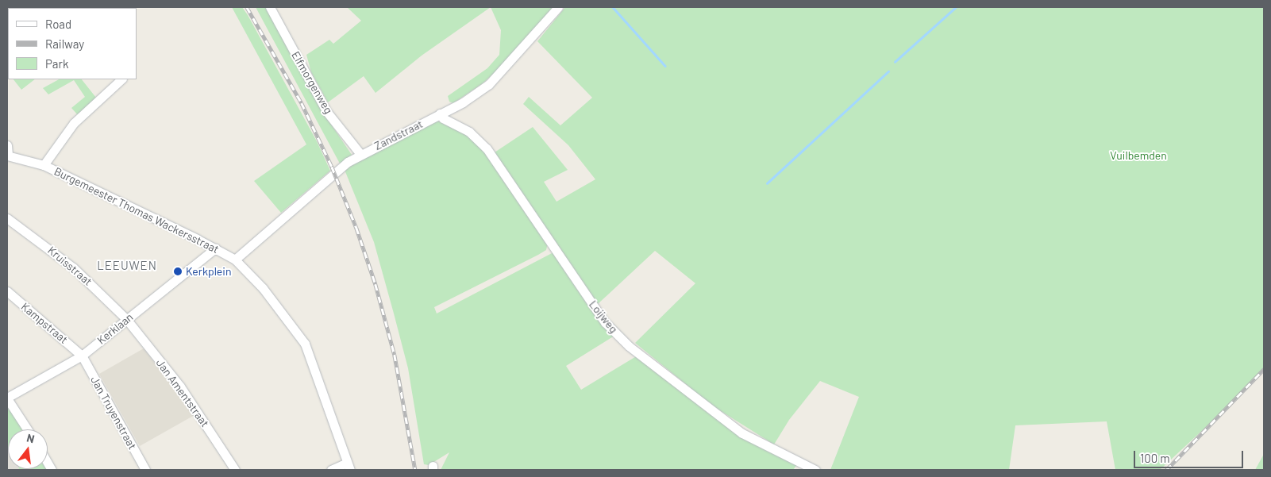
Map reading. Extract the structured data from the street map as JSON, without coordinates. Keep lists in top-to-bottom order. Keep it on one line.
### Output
{"streets":{"street":["Elfmorgenweg","Zandstraat","Burgemeester Thomas Wackersstraat","Kruisstraat","Loijweg","Kampstraat","Kerklaan","Jan Amentstraat","Jan Truyenstraat"]},"crossings":[["Elfmorgenweg","Zandstraat"],["Zandstraat","Burgemeester Thomas Wackersstraat"],["Zandstraat","Loijweg"],["Burgemeester Thomas Wackersstraat","Kerklaan"],["Kruisstraat","Kerklaan"],["Kruisstraat","Jan Amentstraat"],["Kampstraat","Kerklaan"],["Kampstraat","Jan Truyenstraat"],["Kerklaan","Jan Amentstraat"],["Kerklaan","Jan Truyenstraat"]],"districts":["LEEUWEN"],"parks":["Vuilbemden"],"places":["Kerkplein"],"legend":["Road","Railway","Park"],"scale_bar":"100 m","north":"top"}
